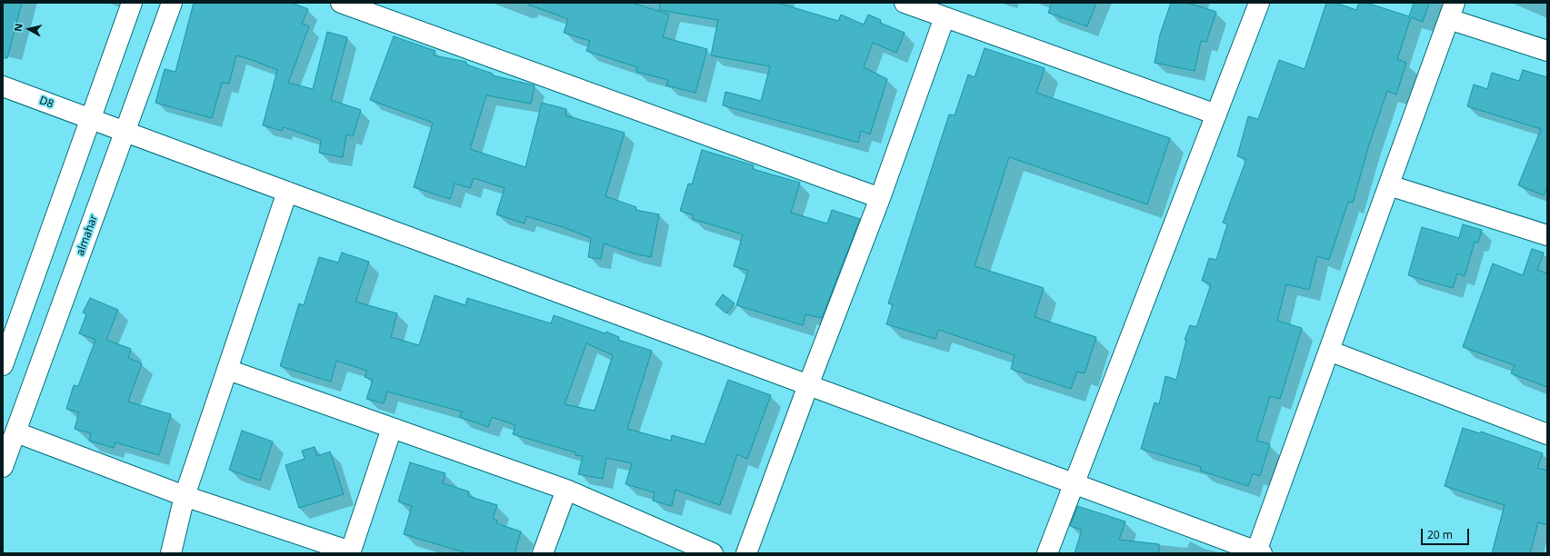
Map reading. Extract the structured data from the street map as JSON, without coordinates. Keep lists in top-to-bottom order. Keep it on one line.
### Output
{"streets":{"street":["D8","almahar"]},"crossings":[["D8","almahar"]],"scale_bar":"20 m","north":"left"}
